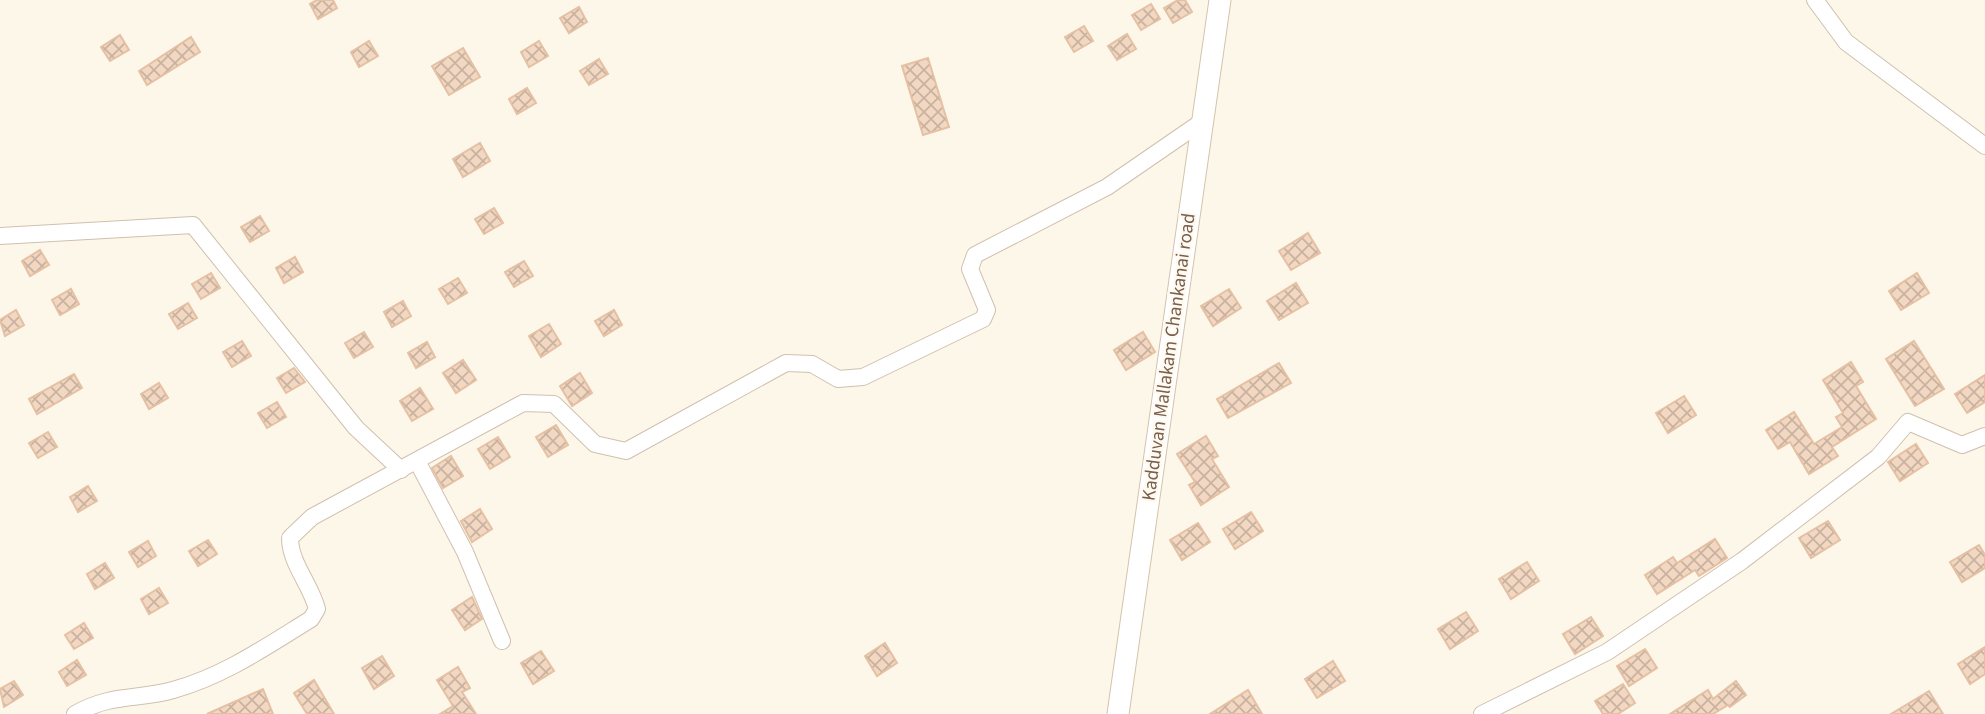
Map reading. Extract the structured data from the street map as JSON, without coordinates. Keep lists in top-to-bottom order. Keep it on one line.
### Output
{"streets":{"main road":["Kadduvan Mallakam Chankanai road"]}}
